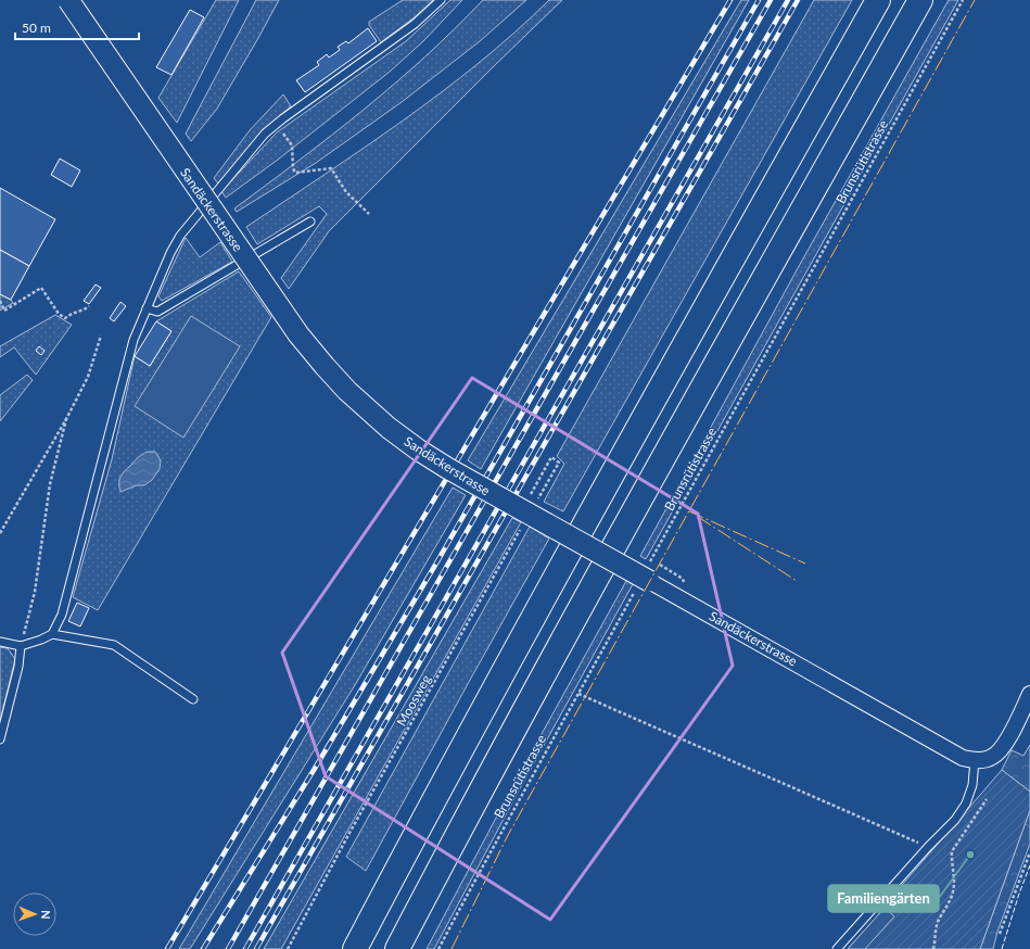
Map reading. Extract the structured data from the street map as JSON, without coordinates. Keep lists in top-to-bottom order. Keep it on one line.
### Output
{"streets":{"street":["Sandäckerstrasse"],"path":["Brunsrütistrasse","Moosweg"]},"crossings":[["Brunsrütistrasse","Sandäckerstrasse"]],"places":["Familiengärten"],"scale_bar":"50 m","north":"right"}
